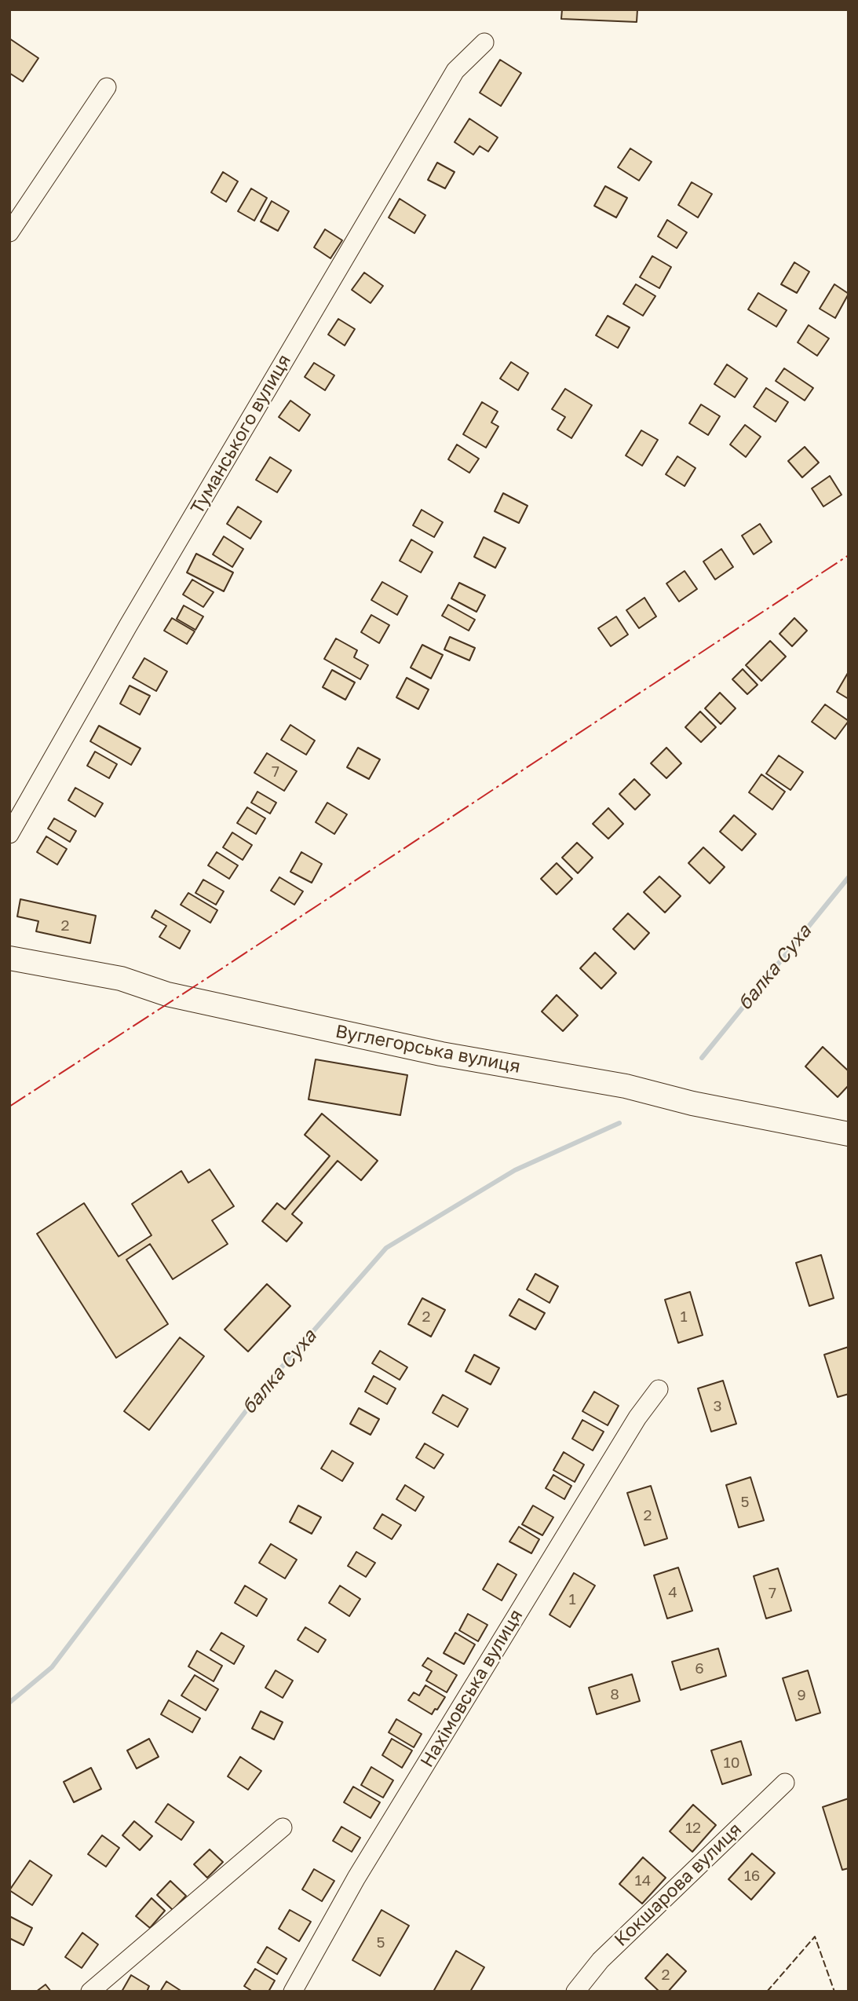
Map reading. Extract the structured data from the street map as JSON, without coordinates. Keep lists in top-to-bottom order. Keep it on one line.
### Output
{"streets":{"main road":["Вуглегорська вулиця"],"street":["Туманського вулиця","Нахімовська вулиця","Кокшарова вулиця"]},"water":["балка Суха"],"house_numbers":["7","2","2","1","3","5","2","4","7","1","6","8","9","10","12","16","14","5","2"]}
